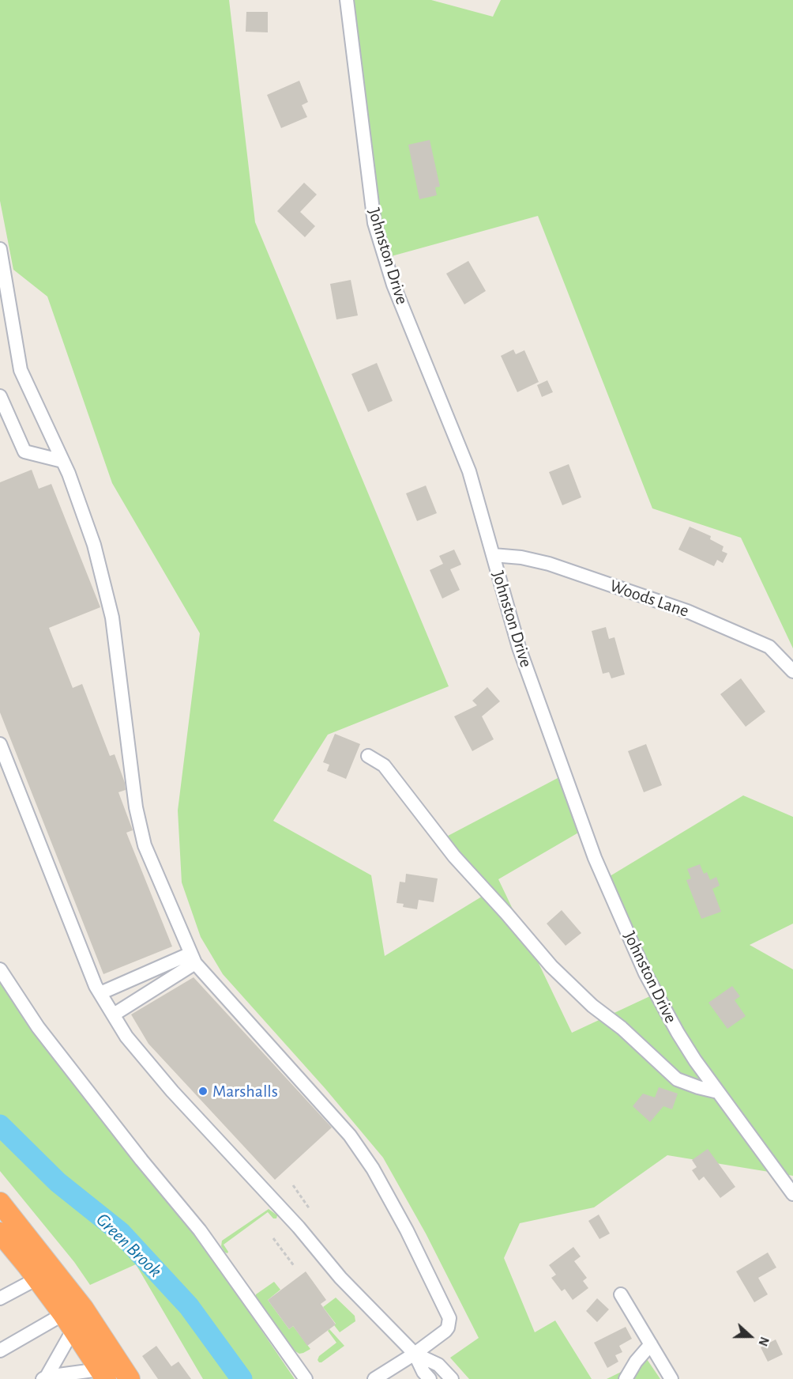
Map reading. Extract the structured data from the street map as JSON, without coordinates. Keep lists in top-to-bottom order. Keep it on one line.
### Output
{"streets":{"street":["Johnston Drive","Woods Lane"]},"crossings":[["Johnston Drive","Woods Lane"]],"water":["Green Brook"],"places":["Marshalls"],"north":"right"}
